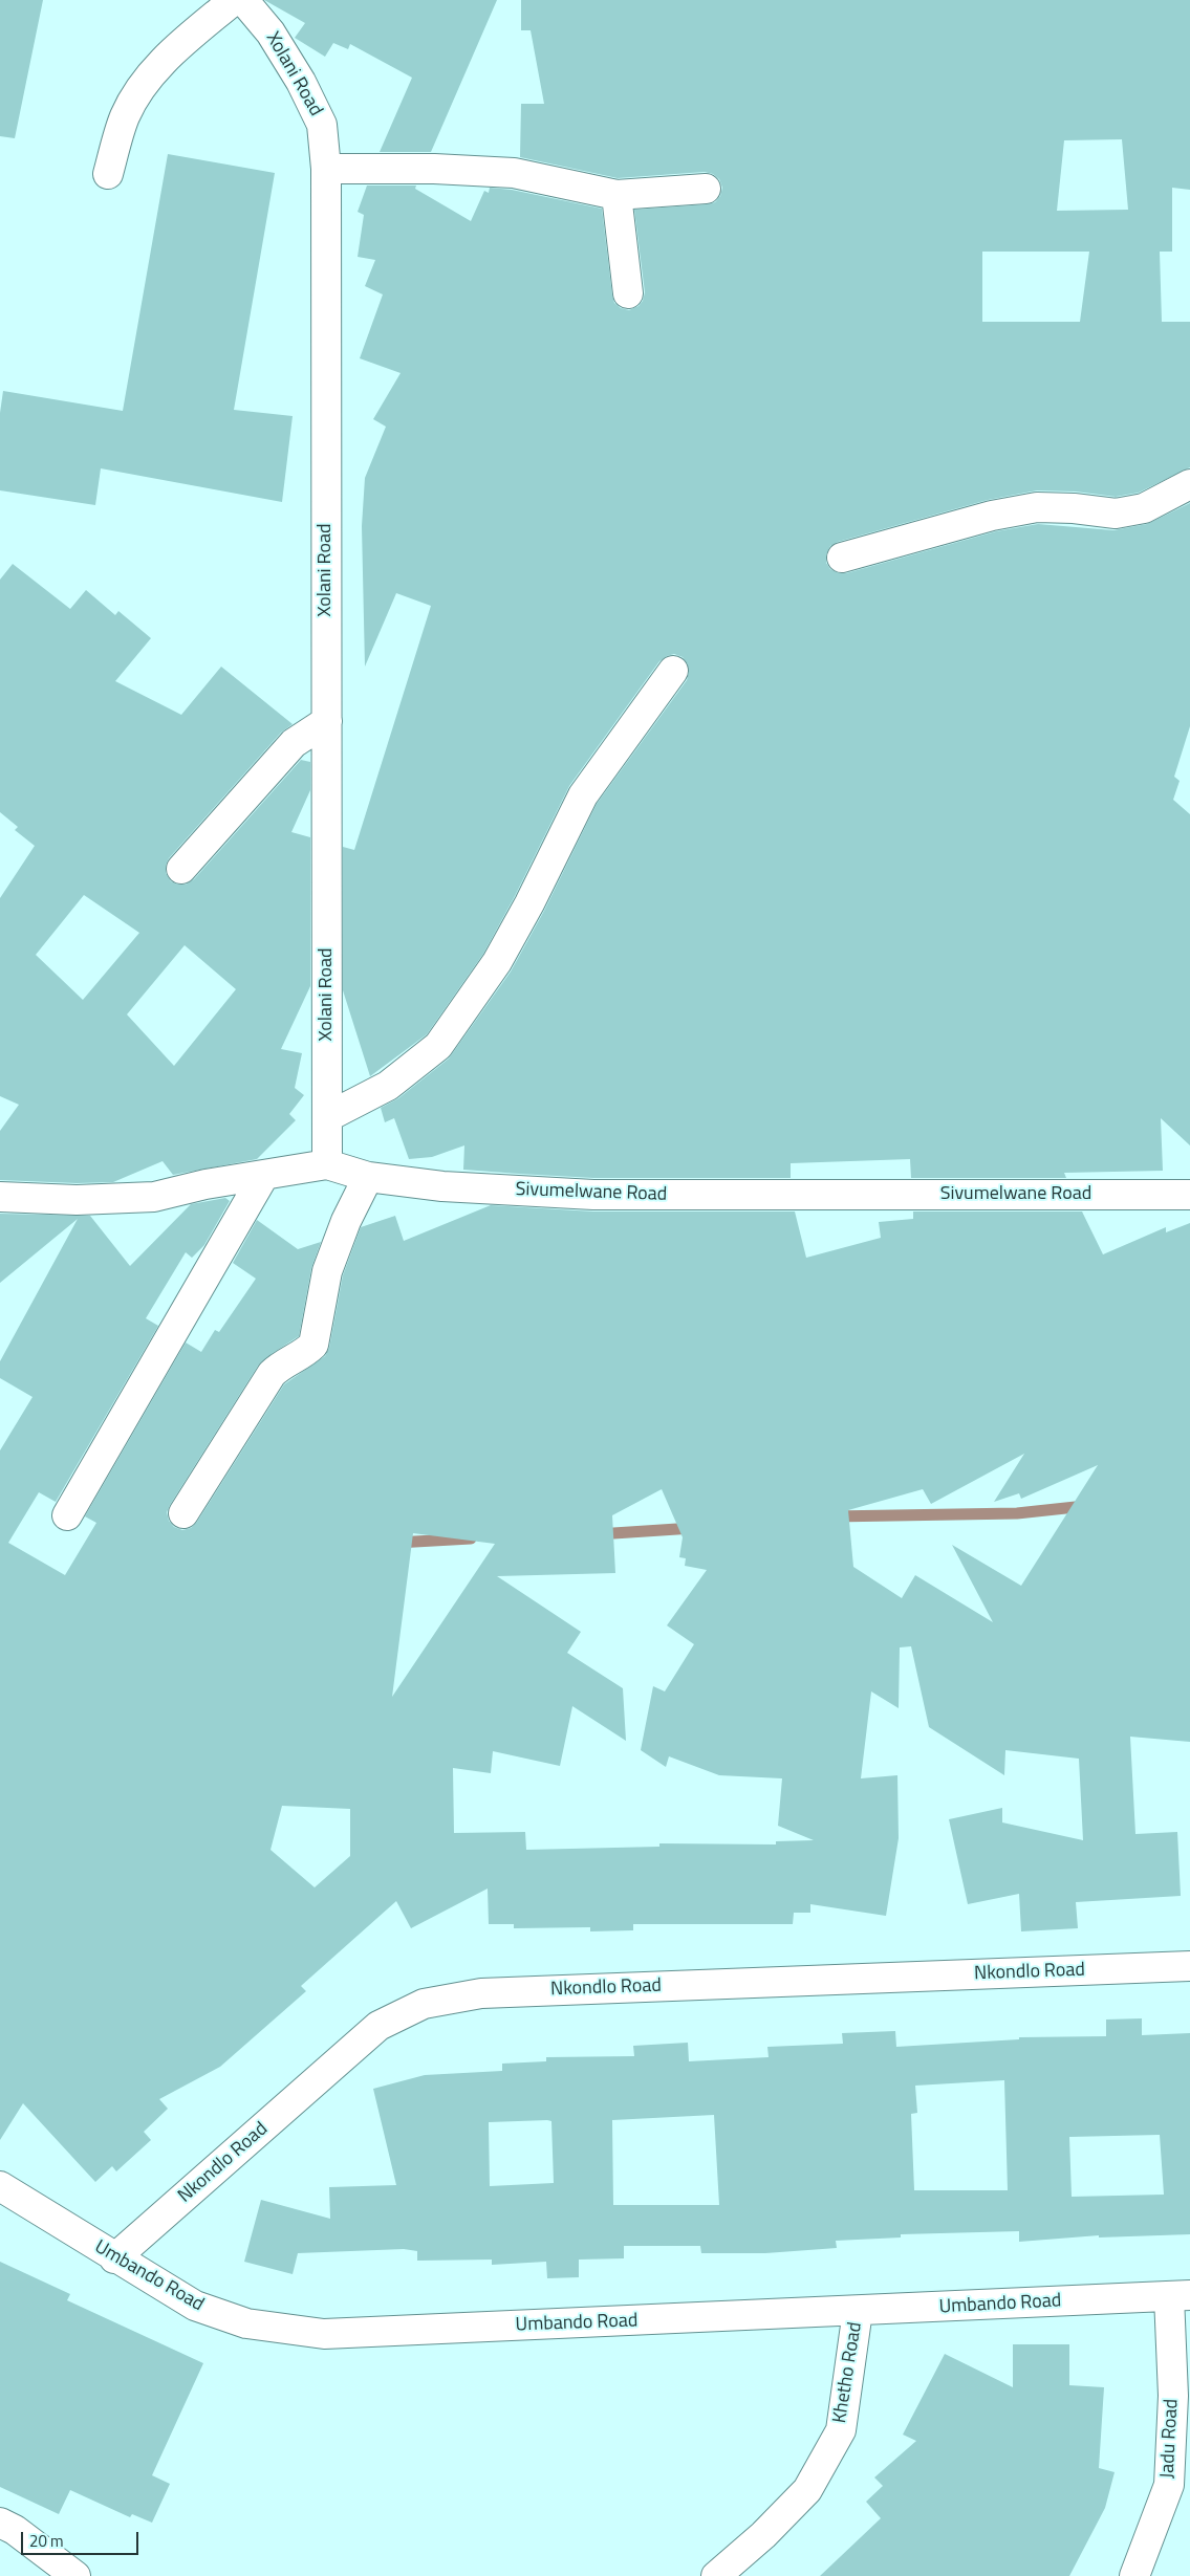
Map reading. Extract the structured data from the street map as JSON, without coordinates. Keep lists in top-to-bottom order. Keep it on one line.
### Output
{"streets":{"street":["Xolani Road","Sivumelwane Road","Nkondlo Road","Umbando Road","Khetho Road","Jadu Road"]},"crossings":[["Xolani Road","Sivumelwane Road"],["Nkondlo Road","Umbando Road"],["Umbando Road","Khetho Road"],["Umbando Road","Jadu Road"]],"scale_bar":"20 m"}
